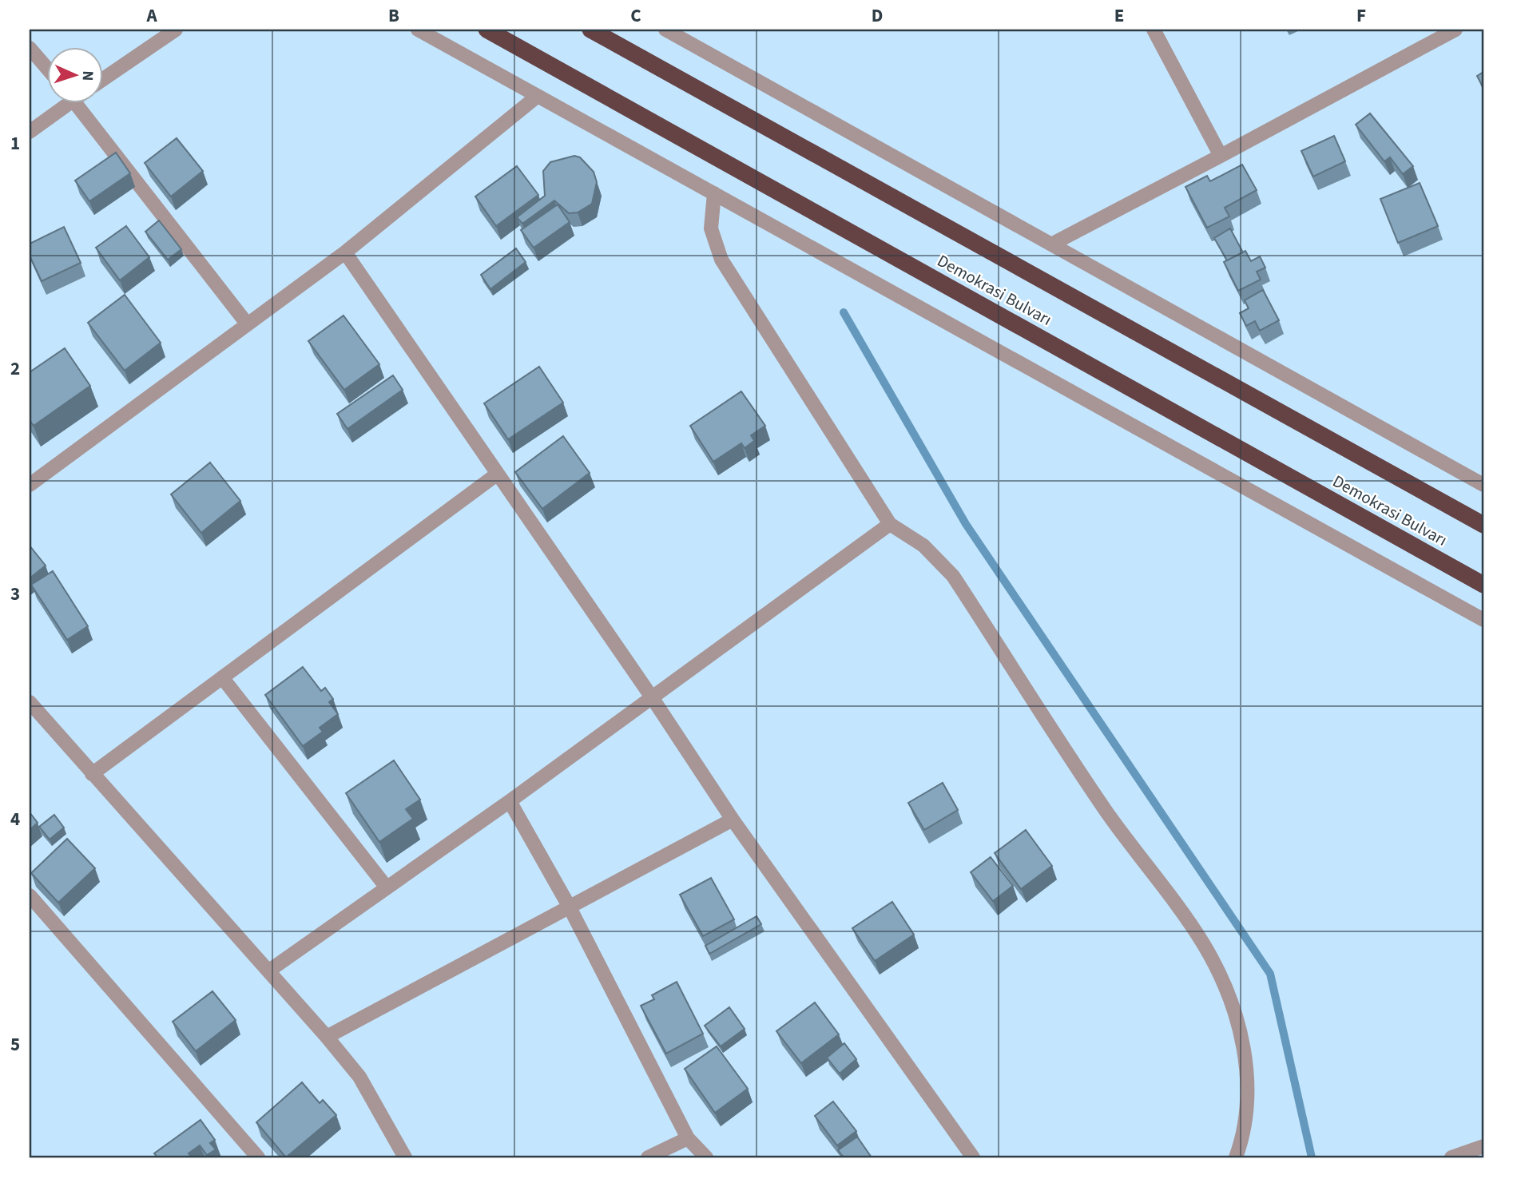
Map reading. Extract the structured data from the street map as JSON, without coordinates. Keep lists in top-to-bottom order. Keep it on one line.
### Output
{"streets":{"highway":["Demokrasi Bulvarı"]},"north":"right","grid":{"columns":["A","B","C","D","E","F"],"rows":["1","2","3","4","5"]}}
